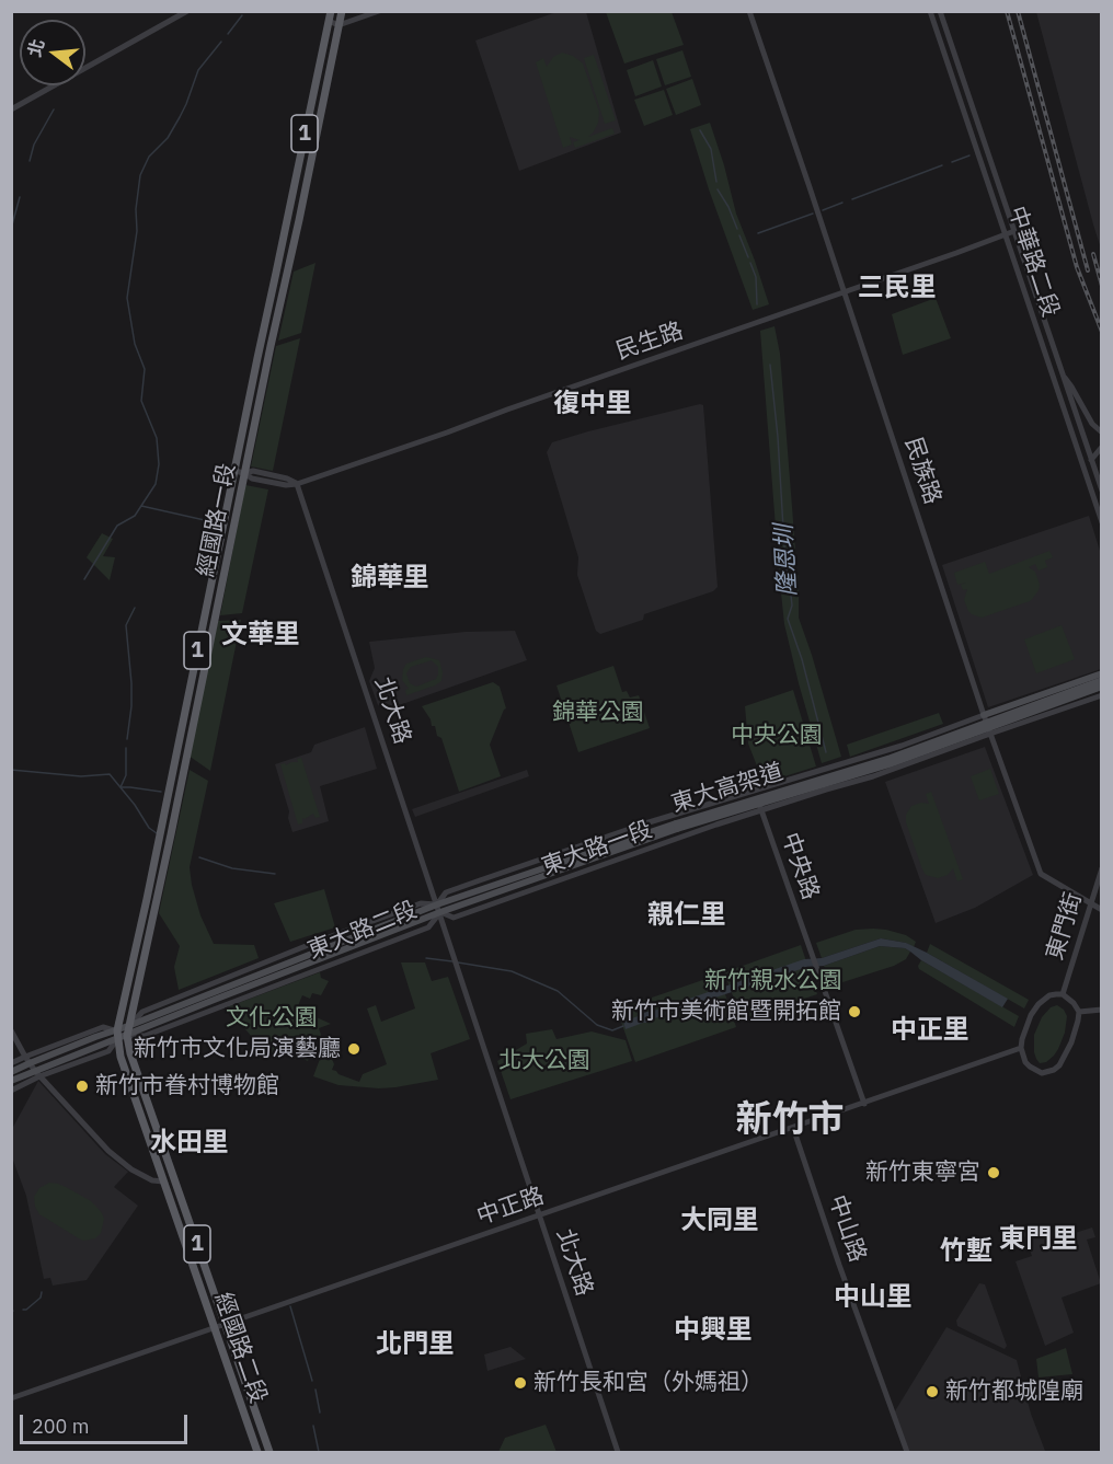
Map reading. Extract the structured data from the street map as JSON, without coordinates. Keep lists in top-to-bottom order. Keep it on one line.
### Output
{"streets":{"main road":["1","經國路一段","東大高架道","東大路二段","經國路二段"],"street":["中華路二段","民生路","民族路","北大路","東大路一段","中央路","東門街","中正路","中山路"]},"crossings":[["中華路二段","民生路"],["民生路","民族路"],["民生路","北大路"],["民族路","東大路一段"],["民族路","東門街"],["經國路一段","東大路二段"],["經國路一段","經國路二段"],["北大路","東大高架道"],["北大路","東大路一段"],["北大路","東大路二段"],["北大路","中正路"],["東大高架道","東大路一段"],["東大高架道","東大路二段"],["東大路一段","中央路"],["東大路一段","東大路二段"],["中央路","中正路"],["東門街","中正路"],["東大路二段","經國路二段"],["中正路","中山路"],["中正路","經國路二段"]],"districts":["三民里","復中里","錦華里","文華里","親仁里","中正里","新竹市","水田里","大同里","東門里","竹塹","中山里","中興里","北門里"],"water":["隆恩圳"],"parks":["錦華公園","中央公園","新竹親水公園","文化公園","北大公園"],"places":["新竹市美術館暨開拓館","新竹市文化局演藝廳","新竹市眷村博物館","新竹東寧宮","新竹長和宮（外媽祖）","新竹都城隍廟"],"scale_bar":"200 m","north":"left"}
